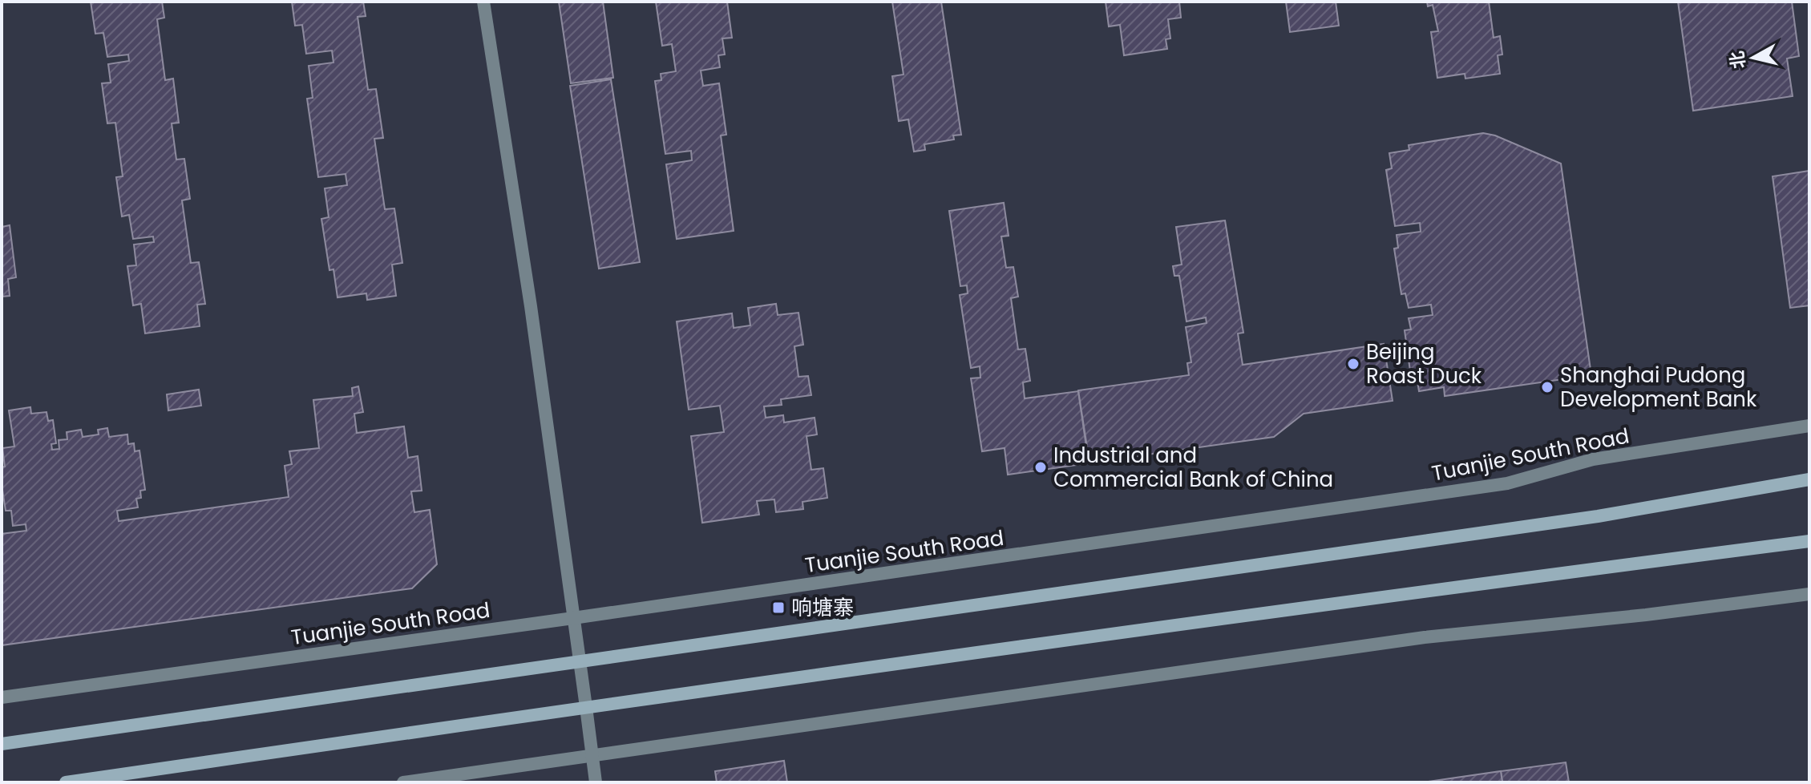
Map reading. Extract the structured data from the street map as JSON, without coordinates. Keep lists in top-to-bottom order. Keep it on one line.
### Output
{"streets":{"street":["Tuanjie South Road"]},"places":{"other":["Beijing Roast Duck","Shanghai Pudong Development Bank","Industrial and Commercial Bank of China"],"transit":["响塘寨"]},"north":"left"}
